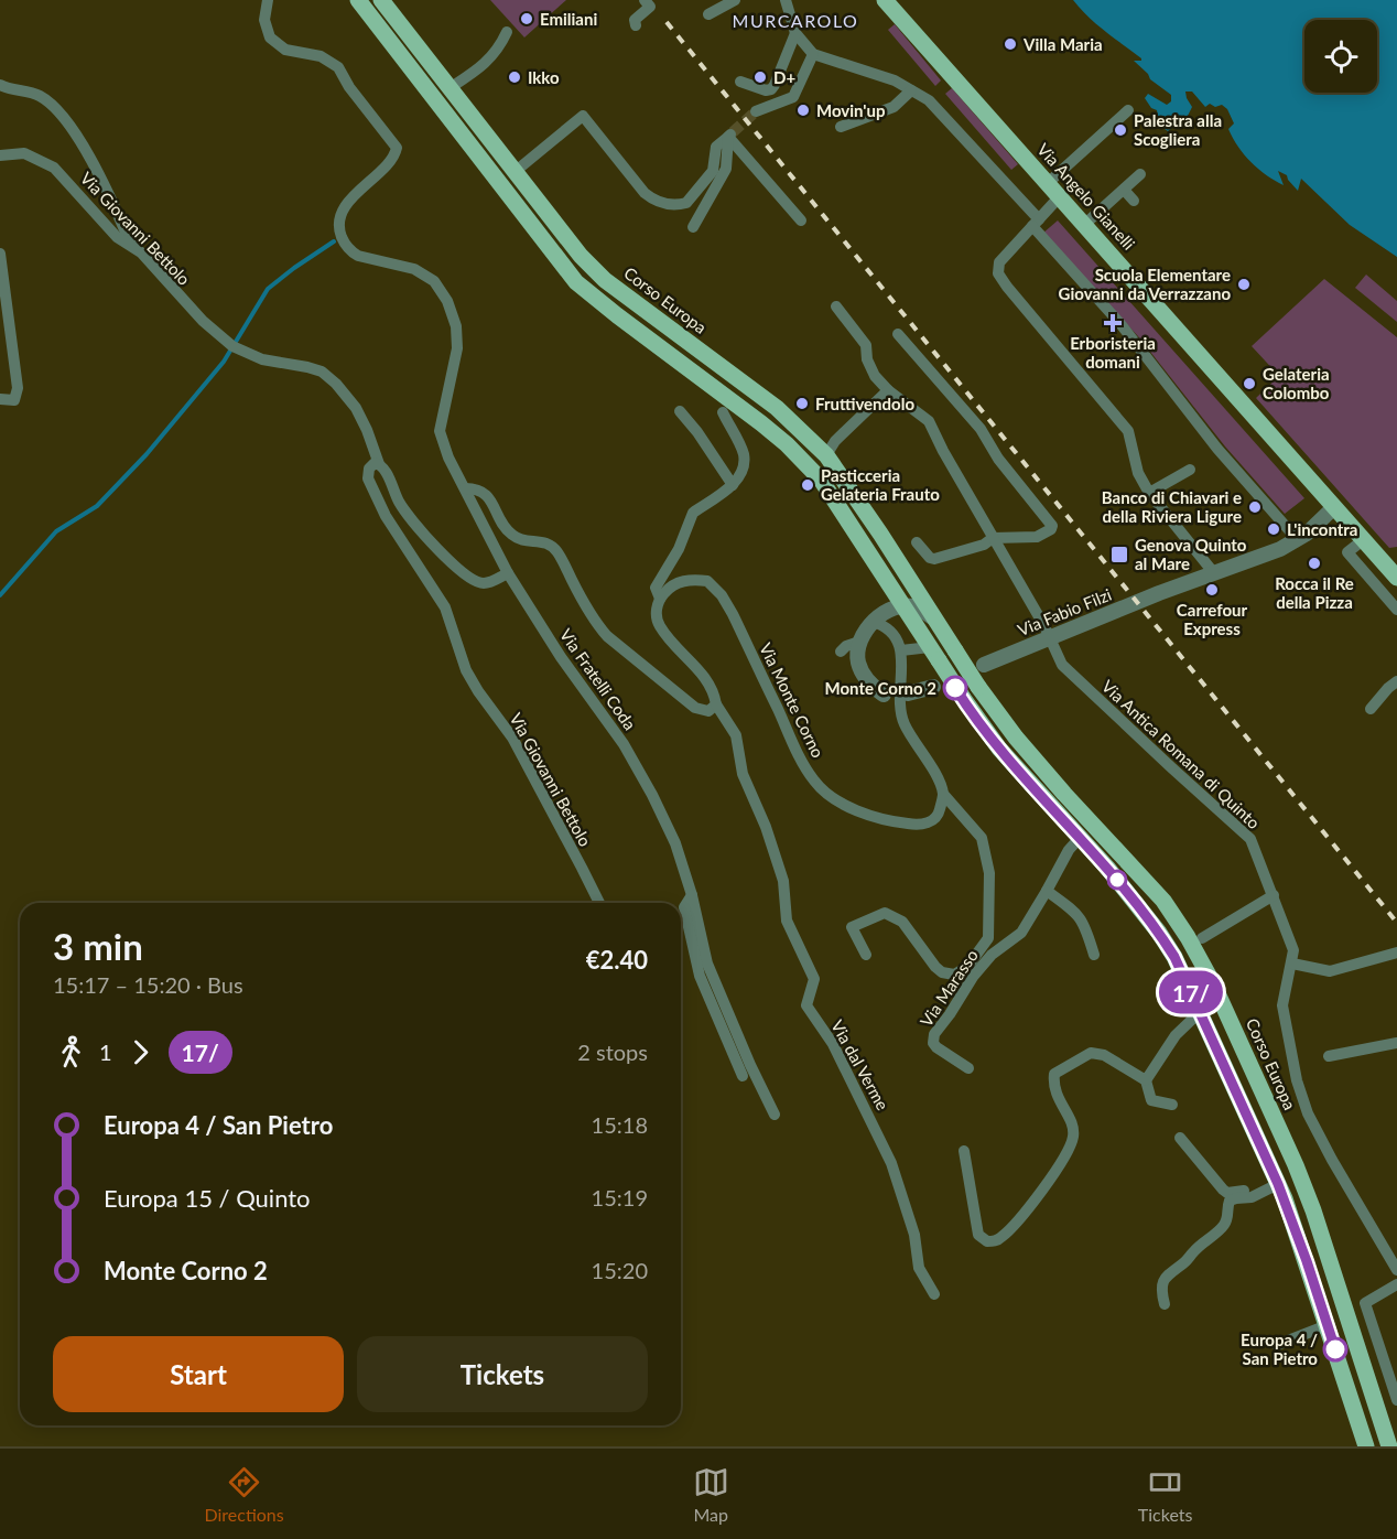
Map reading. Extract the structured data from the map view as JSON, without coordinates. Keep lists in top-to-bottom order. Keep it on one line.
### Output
{"streets":{"main road":["Via Angelo Gianelli","Corso Europa"],"street":["Via Giovanni Bettolo","Via Fabio Filzi","Via Fratelli Coda","Via Monte Corno","Via Antica Romana di Quinto","Via Marasso","Via dal Verme"]},"crossings":[["Via Angelo Gianelli","Via Fabio Filzi"],["Via Giovanni Bettolo","Via Fratelli Coda"],["Via Fabio Filzi","Via Antica Romana di Quinto"]],"districts":["MURCAROLO"],"places":{"other":["Emiliani","Villa Maria","Ikko","D+","Movin'up","Palestra alla Scogliera","Scuola Elementare Giovanni da Verrazzano","Gelateria Colombo","Fruttivendolo","Pasticceria Gelateria Frauto","Banco di Chiavari e della Riviera Ligure","L'incontra","Rocca il Re della Pizza","Carrefour Express","Monte Corno 2","Europa 4 / San Pietro"],"health":["Erboristeria domani"],"transit":["Genova Quinto al Mare"]},"lines":["bus line 17/"],"page":{"on_map":"17/","heading":["3 min","15:17 – 15:20 · Bus","€2.40"],"legs":["1","17/","2 stops"],"list":[{"name":"Europa 4 / San Pietro","value":"15:18"},{"name":"Europa 15 / Quinto","value":"15:19"},{"name":"Monte Corno 2","value":"15:20"}],"buttons":["Start","Tickets"],"tabs":["Directions","Map","Tickets"]}}
